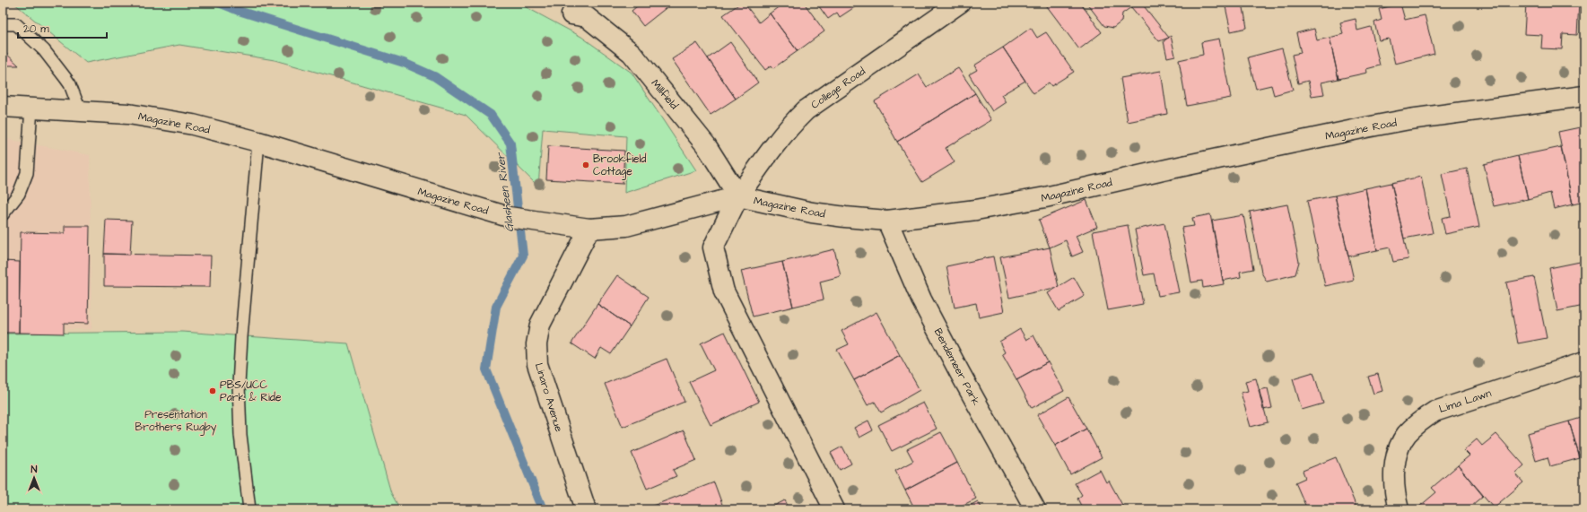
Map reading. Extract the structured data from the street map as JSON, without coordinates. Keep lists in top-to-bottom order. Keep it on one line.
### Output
{"streets":{"street":["College Road","Millfield","Magazine Road","Bendemeer Park","Linaro Avenue","Lima Lawn"]},"crossings":[["College Road","Millfield"],["College Road","Magazine Road"],["Millfield","Magazine Road"],["Magazine Road","Bendemeer Park"],["Magazine Road","Linaro Avenue"]],"water":["Glasheen River"],"parks":["Presentation Brothers Rugby"],"places":["Brookfield Cottage","PBS/UCC Park & Ride"],"scale_bar":"20 m","north":"top"}
